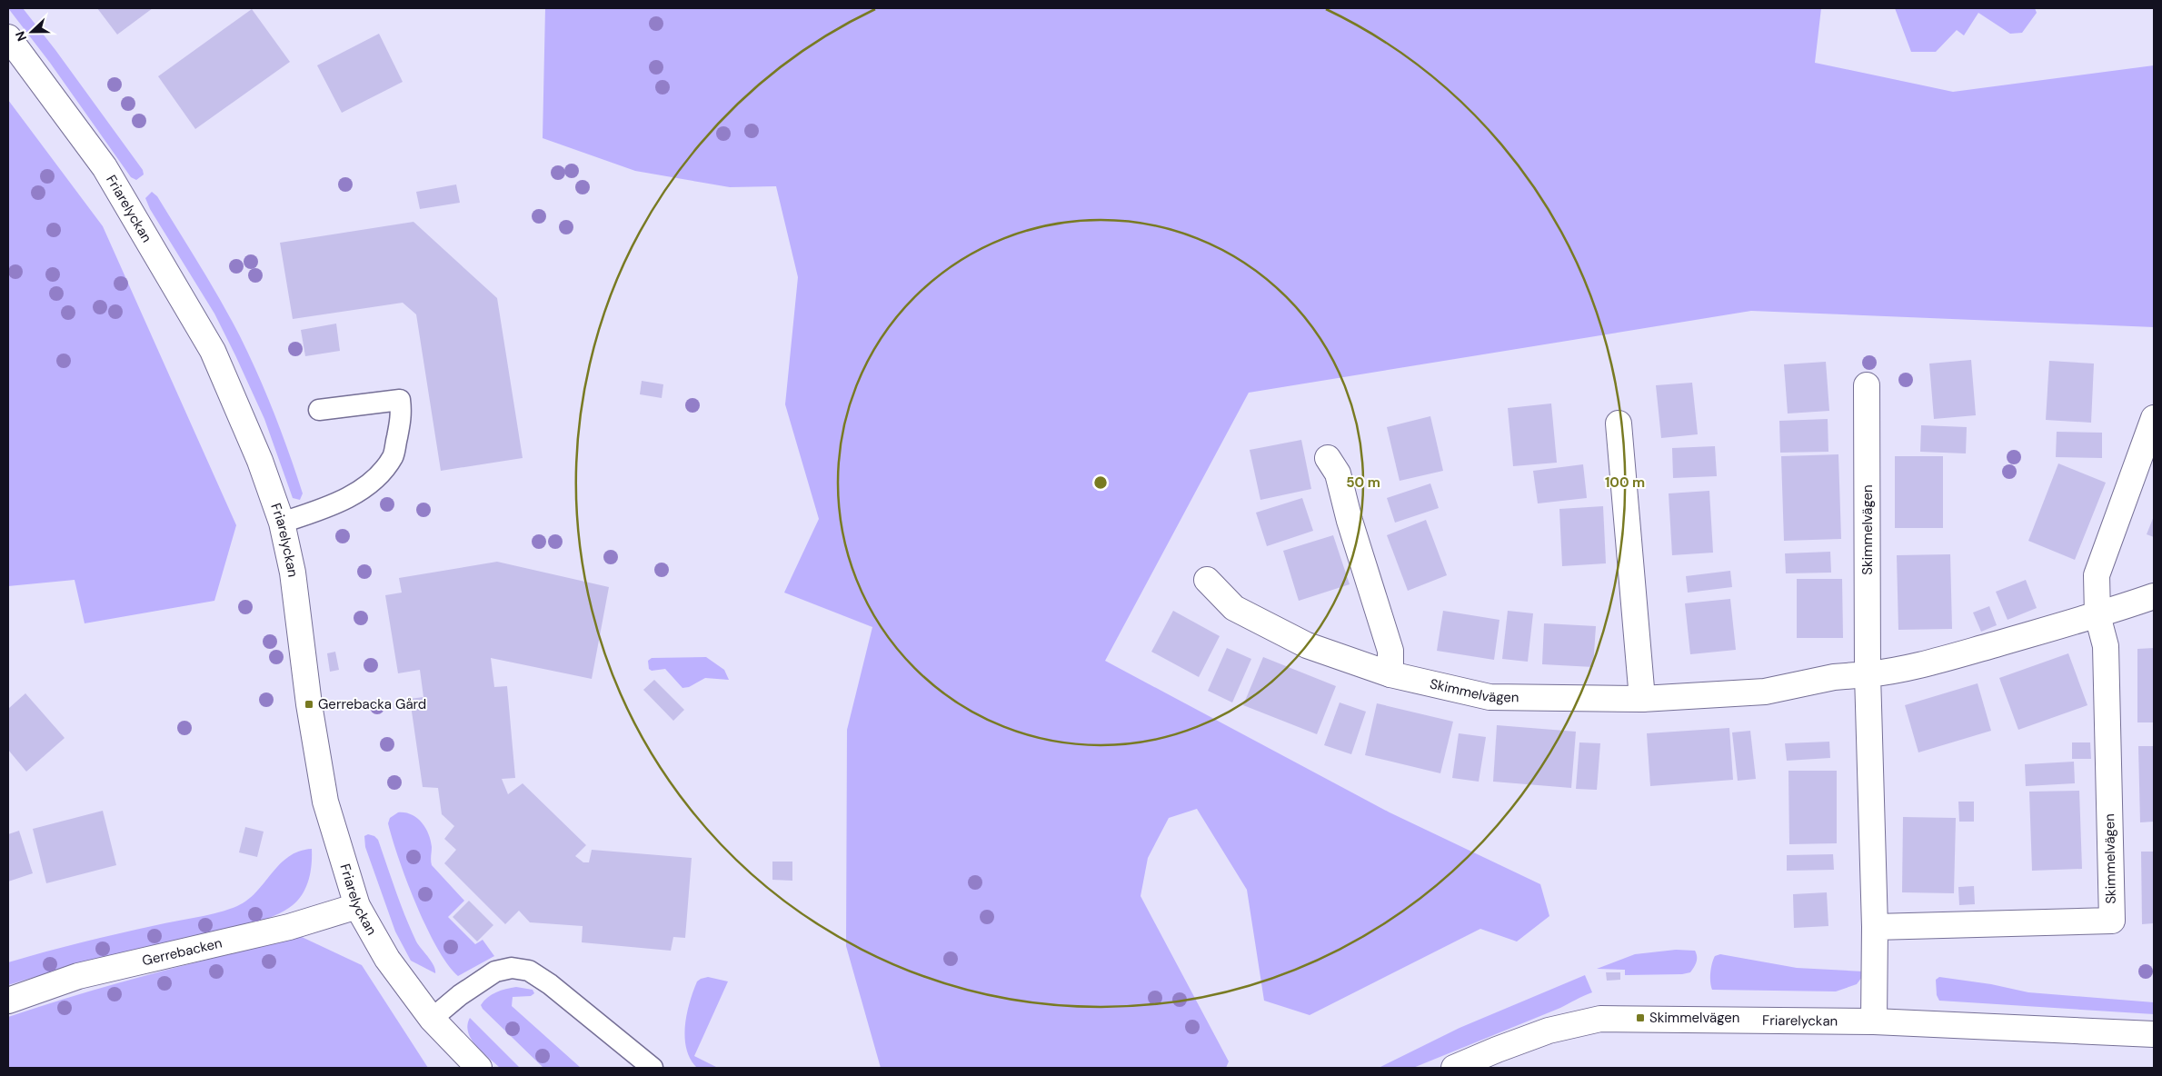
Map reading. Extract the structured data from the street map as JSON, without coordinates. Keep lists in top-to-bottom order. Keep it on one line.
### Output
{"streets":{"street":["Friarelyckan","Skimmelvägen","Gerrebacken"]},"crossings":[["Friarelyckan","Skimmelvägen"],["Friarelyckan","Gerrebacken"]],"places":{"transit":["Gerrebacka Gård","Skimmelvägen"]},"north":"left","rings":["50 m","100 m"]}
